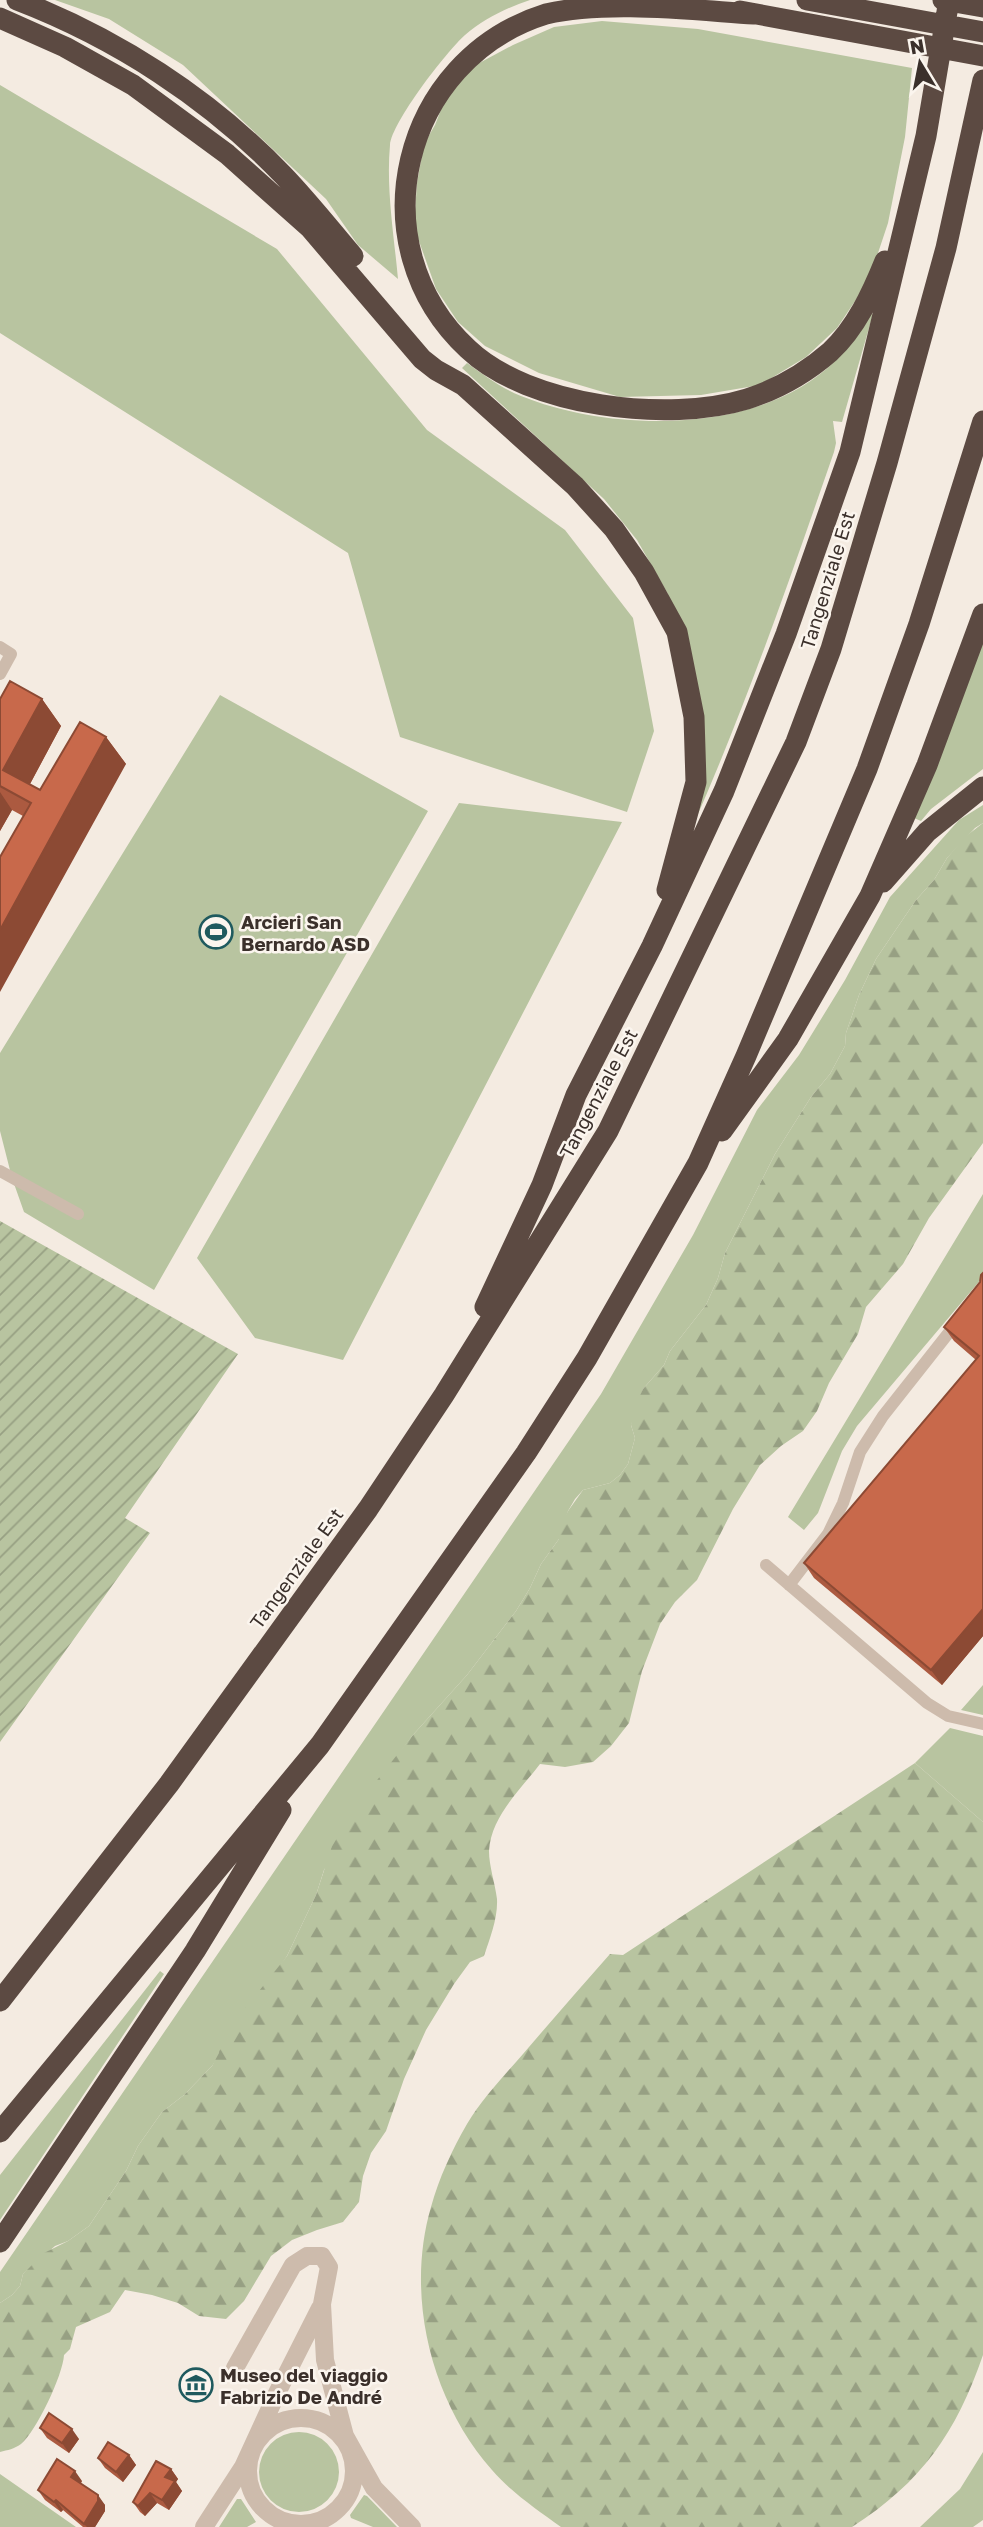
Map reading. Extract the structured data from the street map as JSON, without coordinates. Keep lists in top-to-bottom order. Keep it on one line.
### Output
{"streets":{"highway":["Tangenziale Est"]},"places":{"sports":["Arcieri San Bernardo ASD"],"museum":["Museo del viaggio Fabrizio De André"]},"north":"top"}
